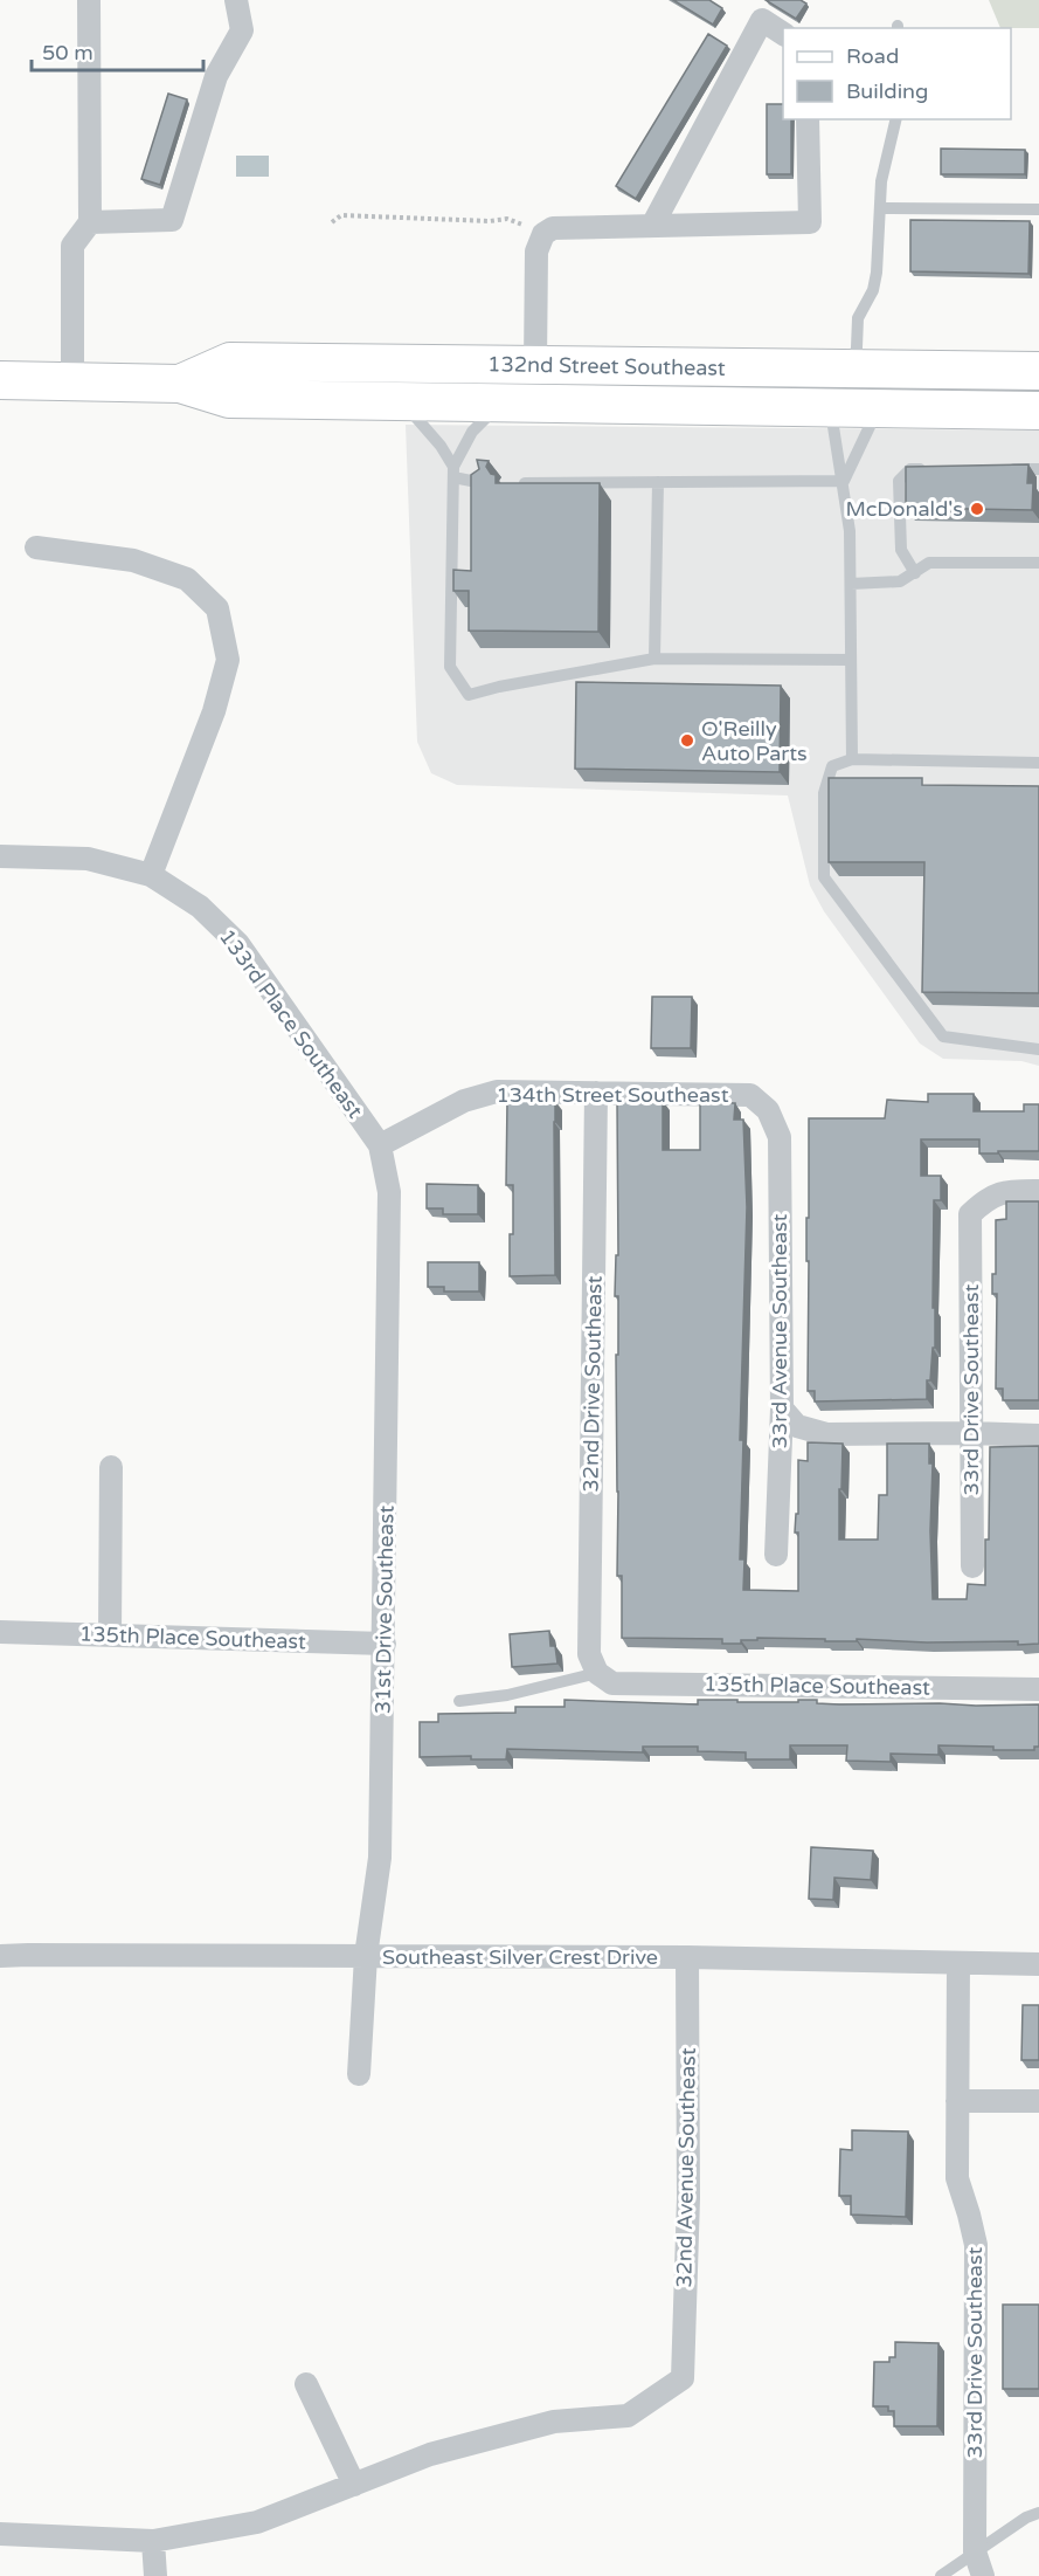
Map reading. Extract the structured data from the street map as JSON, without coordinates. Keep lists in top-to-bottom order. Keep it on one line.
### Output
{"streets":{"main road":["132nd Street Southeast"],"street":["133rd Place Southeast","134th Street Southeast","33rd Avenue Southeast","32nd Drive Southeast","33rd Drive Southeast","31st Drive Southeast","135th Place Southeast","Southeast Silver Crest Drive","32nd Avenue Southeast"]},"crossings":[["133rd Place Southeast","134th Street Southeast"],["133rd Place Southeast","31st Drive Southeast"],["134th Street Southeast","33rd Avenue Southeast"],["134th Street Southeast","32nd Drive Southeast"],["134th Street Southeast","31st Drive Southeast"],["32nd Drive Southeast","135th Place Southeast"],["33rd Drive Southeast","Southeast Silver Crest Drive"],["31st Drive Southeast","135th Place Southeast"],["31st Drive Southeast","Southeast Silver Crest Drive"],["Southeast Silver Crest Drive","32nd Avenue Southeast"]],"places":["McDonald's","O'Reilly Auto Parts"],"legend":["Road","Building"],"scale_bar":"50 m"}
